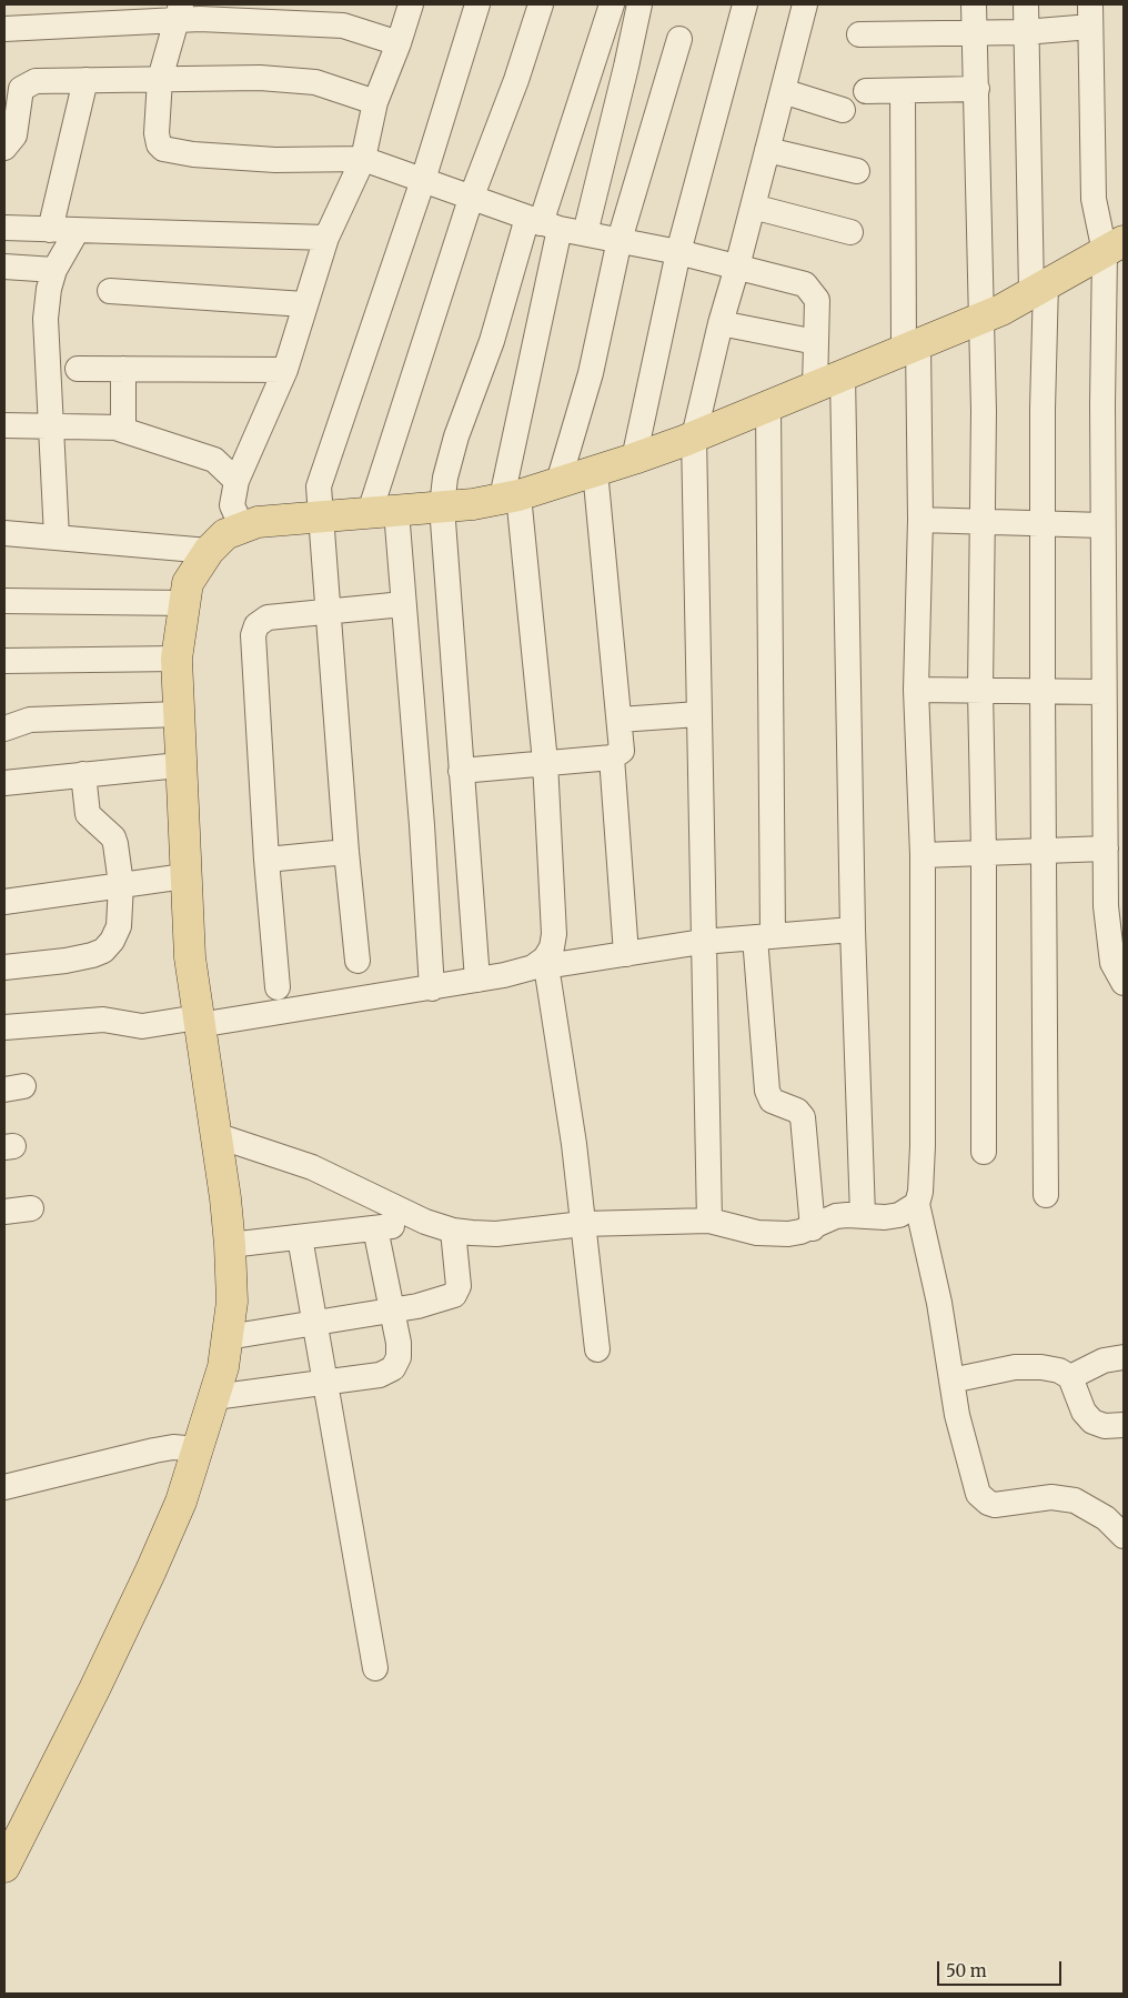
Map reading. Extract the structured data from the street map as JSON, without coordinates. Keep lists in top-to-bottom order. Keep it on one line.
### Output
{"scale_bar":"50 m"}
